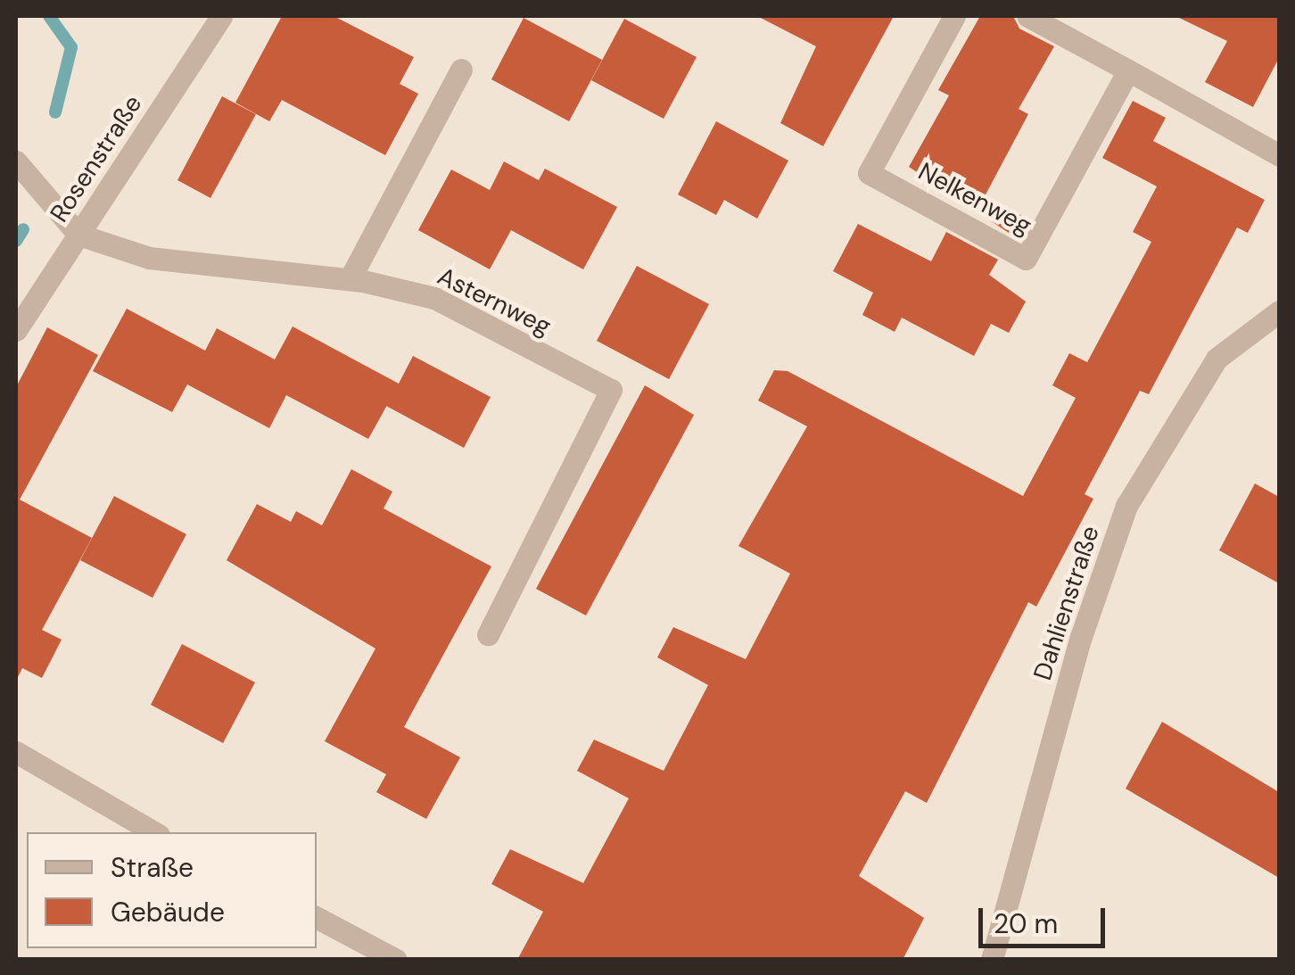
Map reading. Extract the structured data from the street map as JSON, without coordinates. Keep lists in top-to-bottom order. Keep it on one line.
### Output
{"streets":{"street":["Rosenstraße","Nelkenweg","Asternweg","Dahlienstraße"]},"crossings":[["Rosenstraße","Asternweg"]],"legend":["Straße","Gebäude"],"scale_bar":"20 m"}
